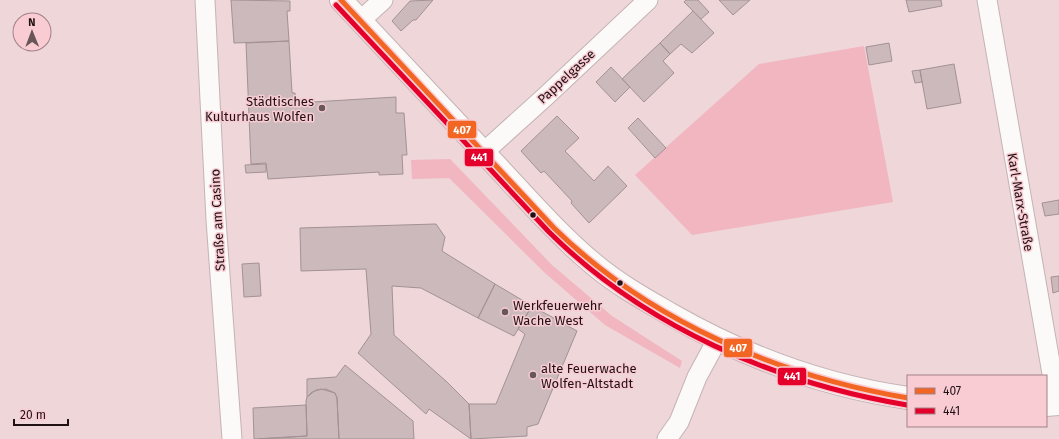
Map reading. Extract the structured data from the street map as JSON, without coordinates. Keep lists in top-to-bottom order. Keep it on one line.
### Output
{"streets":{"street":["Pappelgasse","Karl-Marx-Straße","Straße am Casino"]},"places":["Städtisches Kulturhaus Wolfen","Werkfeuerwehr Wache West","alte Feuerwache Wolfen-Altstadt"],"lines":["transit line 407","transit line 441"],"legend":["407","441"],"scale_bar":"20 m","north":"top"}
